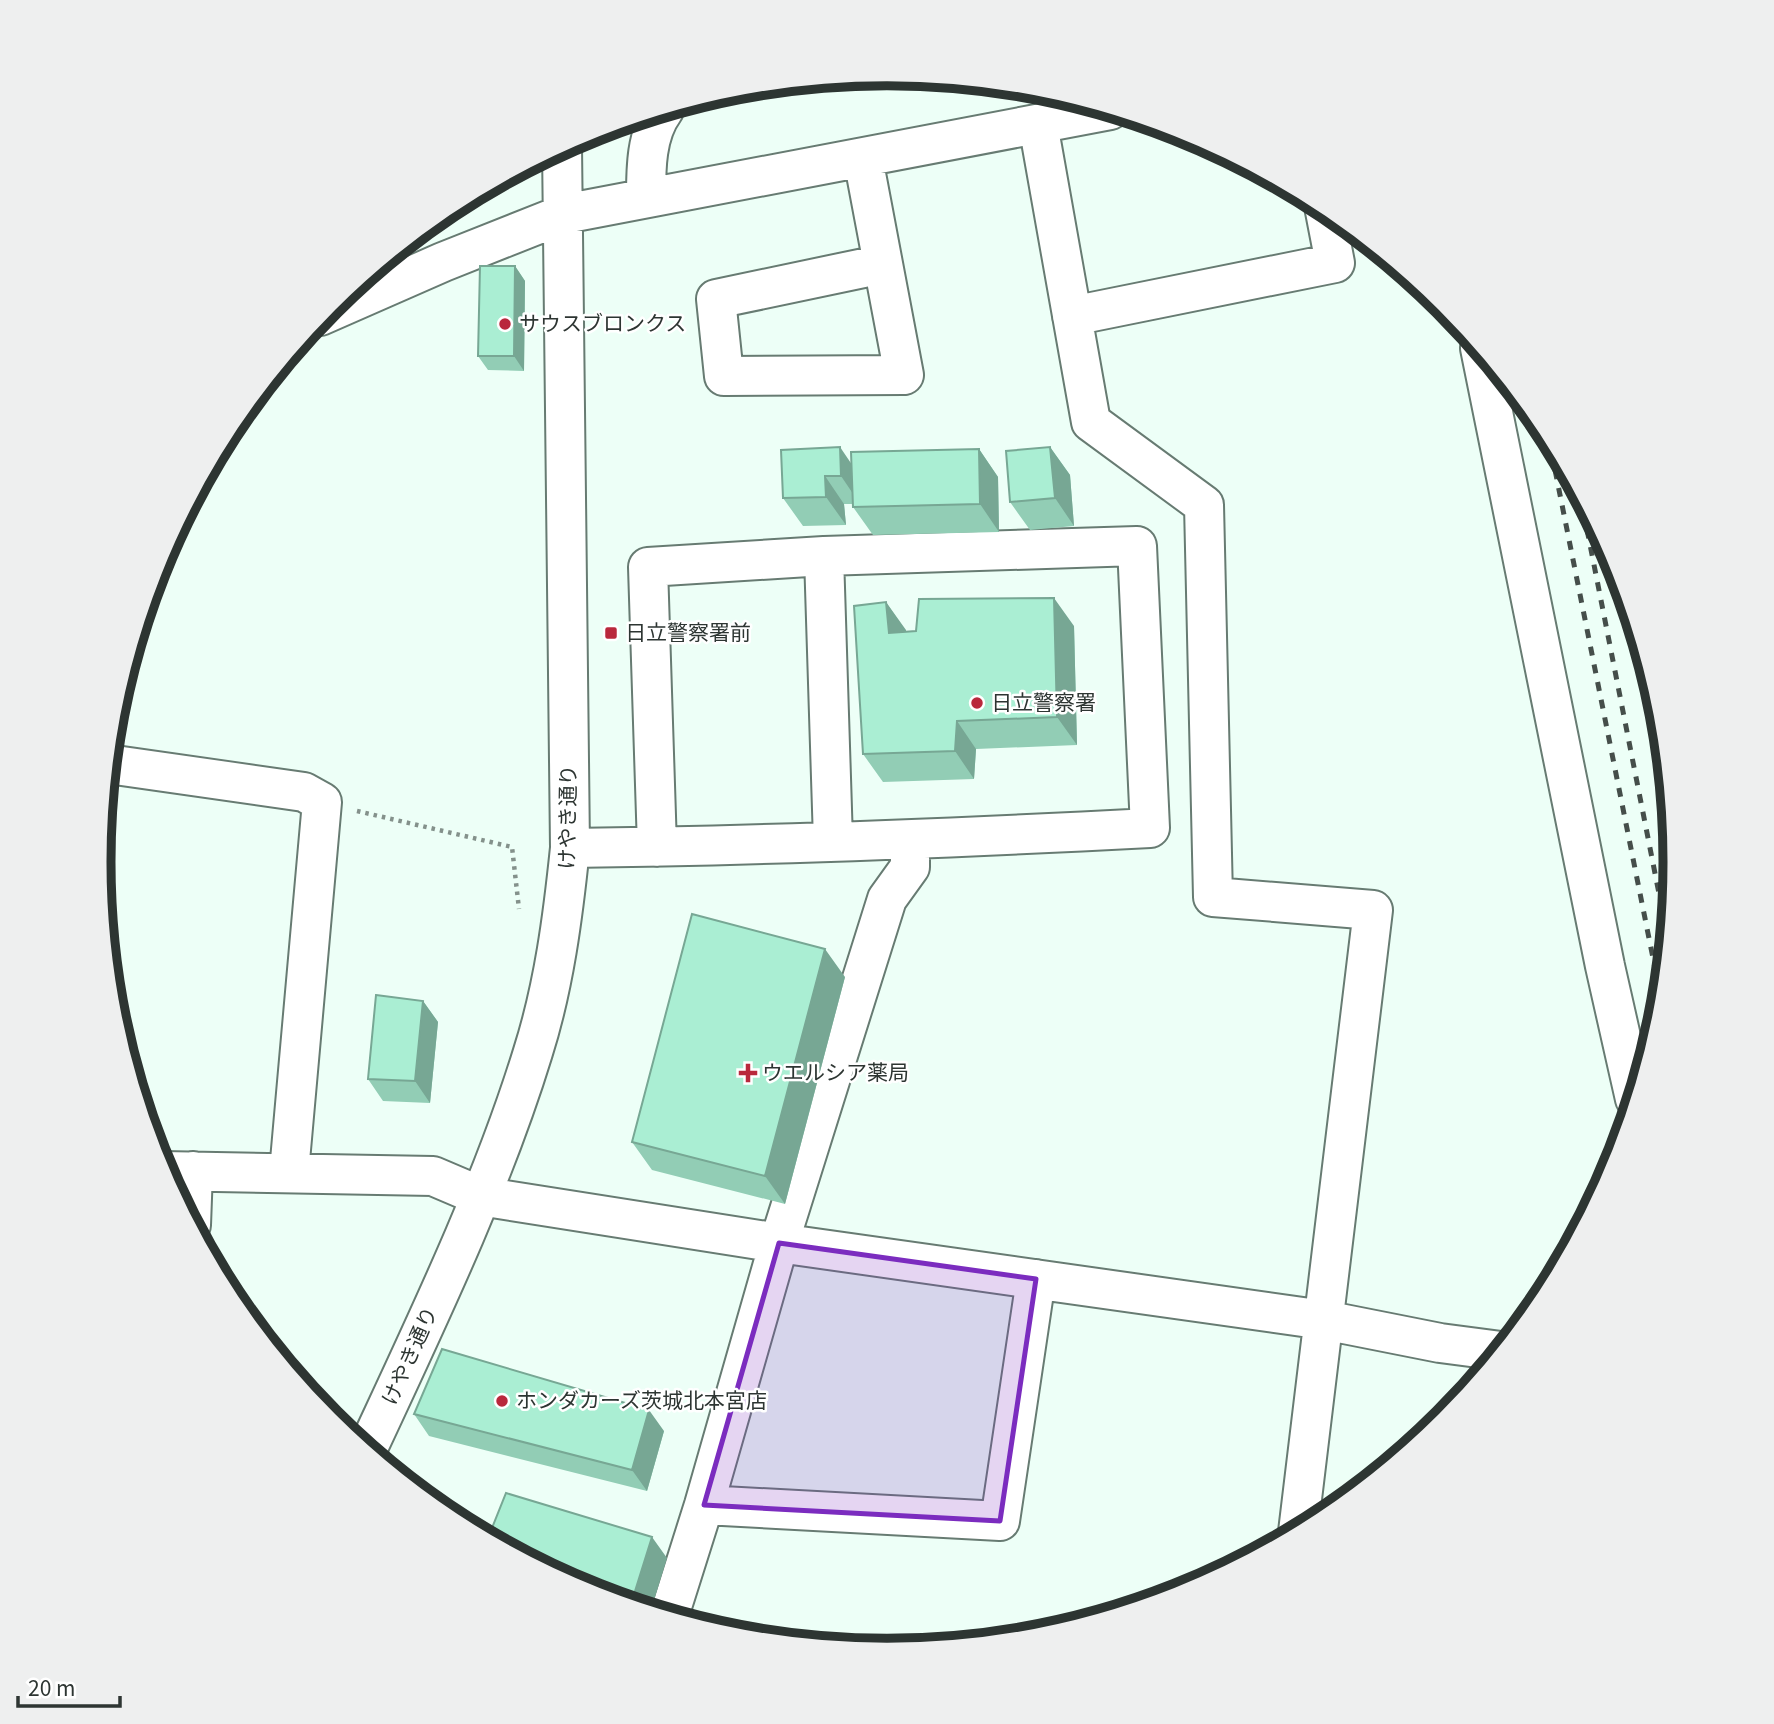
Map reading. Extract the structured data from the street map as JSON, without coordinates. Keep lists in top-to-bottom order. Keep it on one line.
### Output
{"streets":{"street":["けやき通り"]},"places":{"other":["サウスブロンクス","日立警察署","ホンダカーズ茨城北本宮店"],"transit":["日立警察署前"],"health":["ウエルシア薬局"]},"scale_bar":"20 m"}
